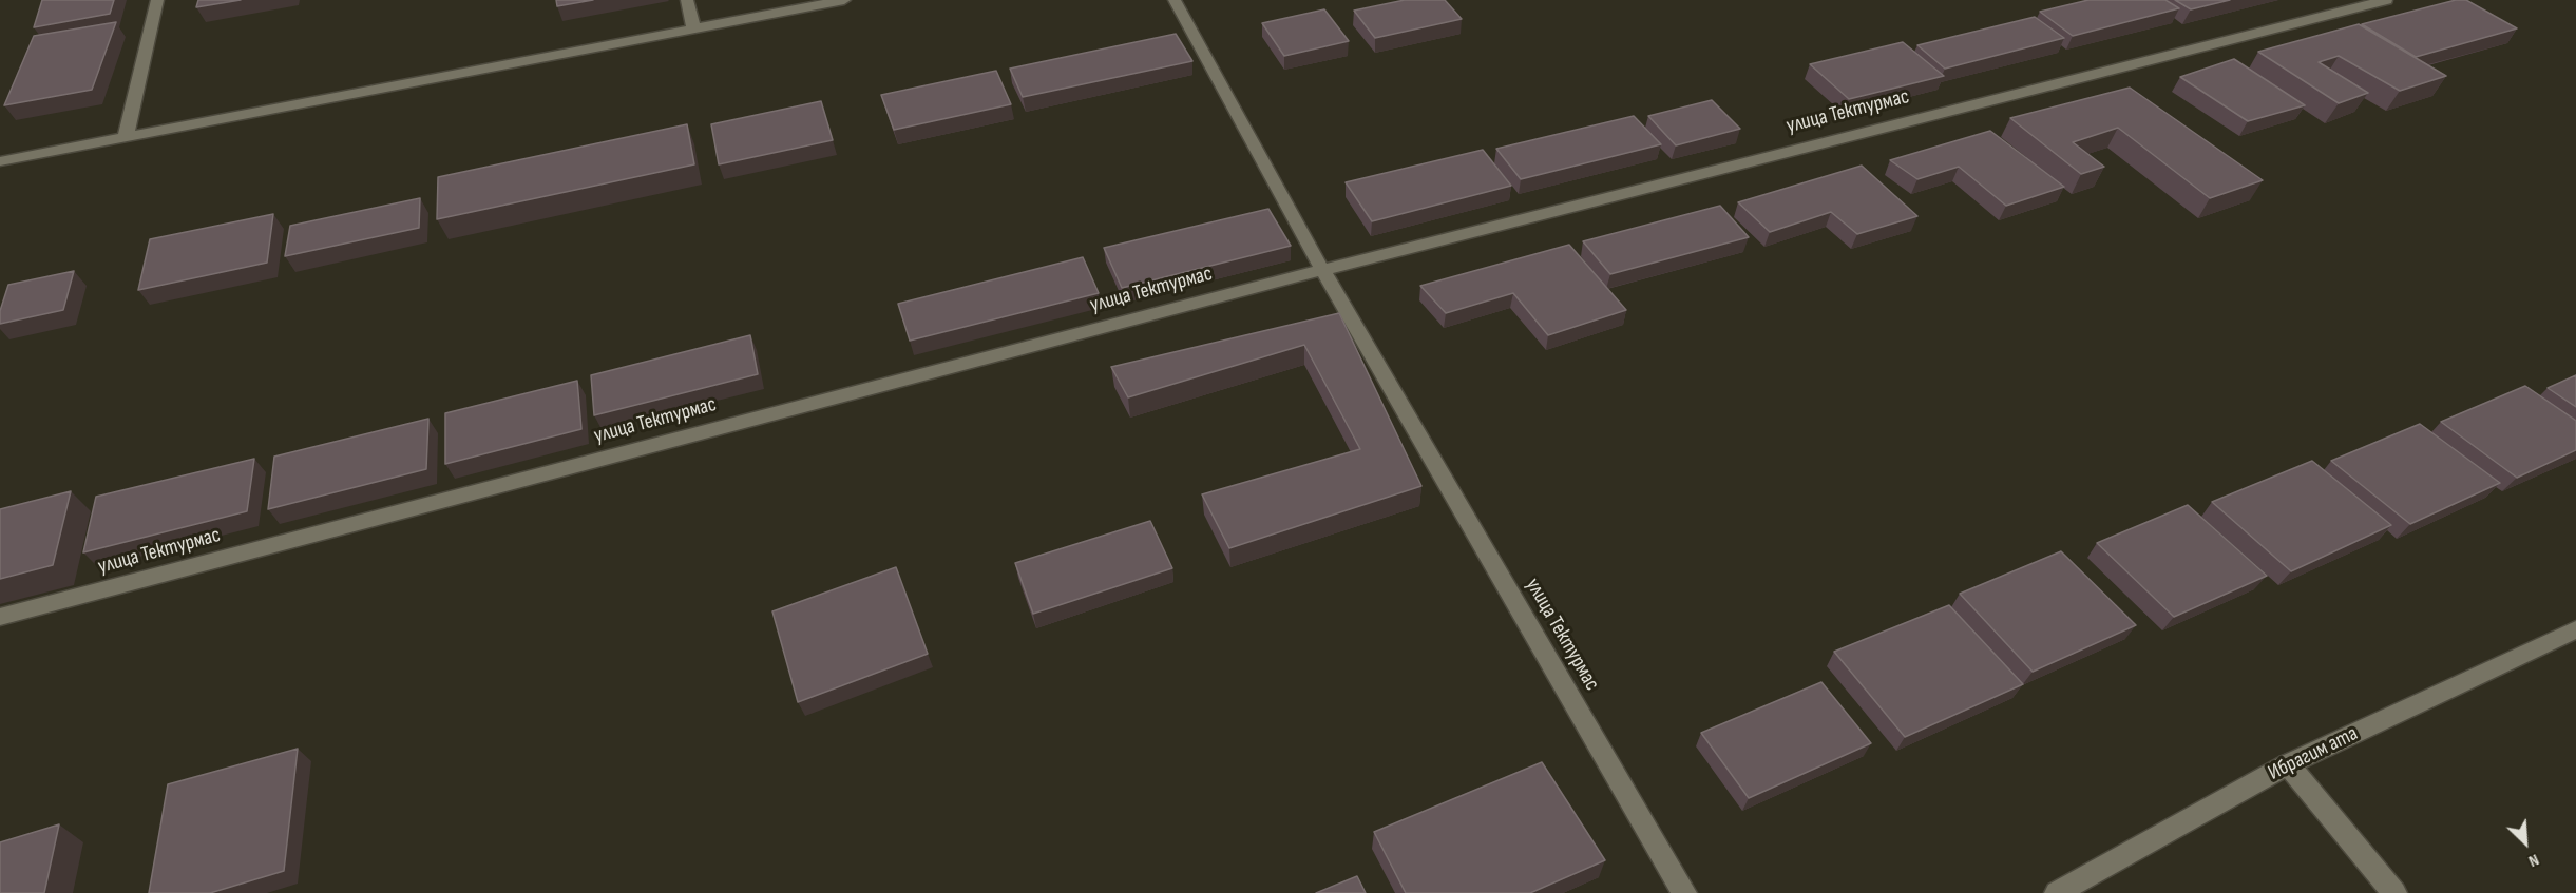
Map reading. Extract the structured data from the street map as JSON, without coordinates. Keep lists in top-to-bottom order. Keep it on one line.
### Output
{"streets":{"street":["улица Тектурмас","Ибрагим ата"]},"north":"bottom right"}
